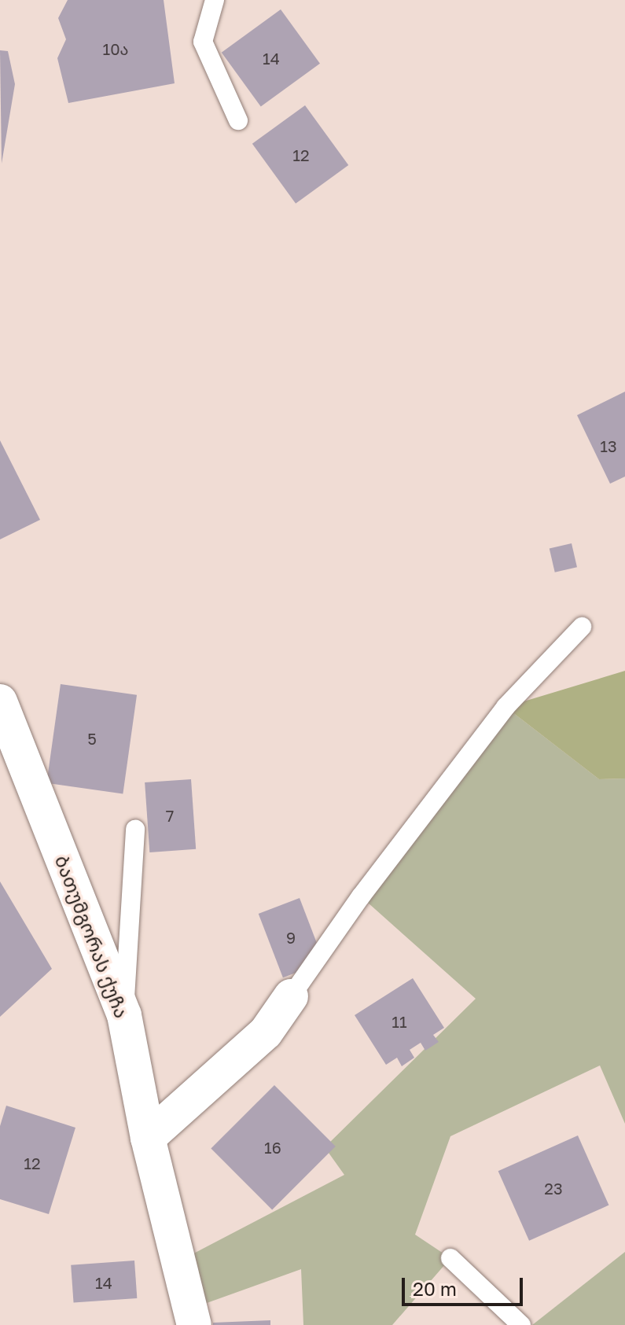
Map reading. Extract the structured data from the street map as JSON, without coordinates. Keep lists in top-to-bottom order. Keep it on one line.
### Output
{"streets":{"street":["ბათუმგორას ქუჩა"]},"house_numbers":["10ა","14","12","13","5","7","9","11","16","12","23","14"],"scale_bar":"20 m"}
